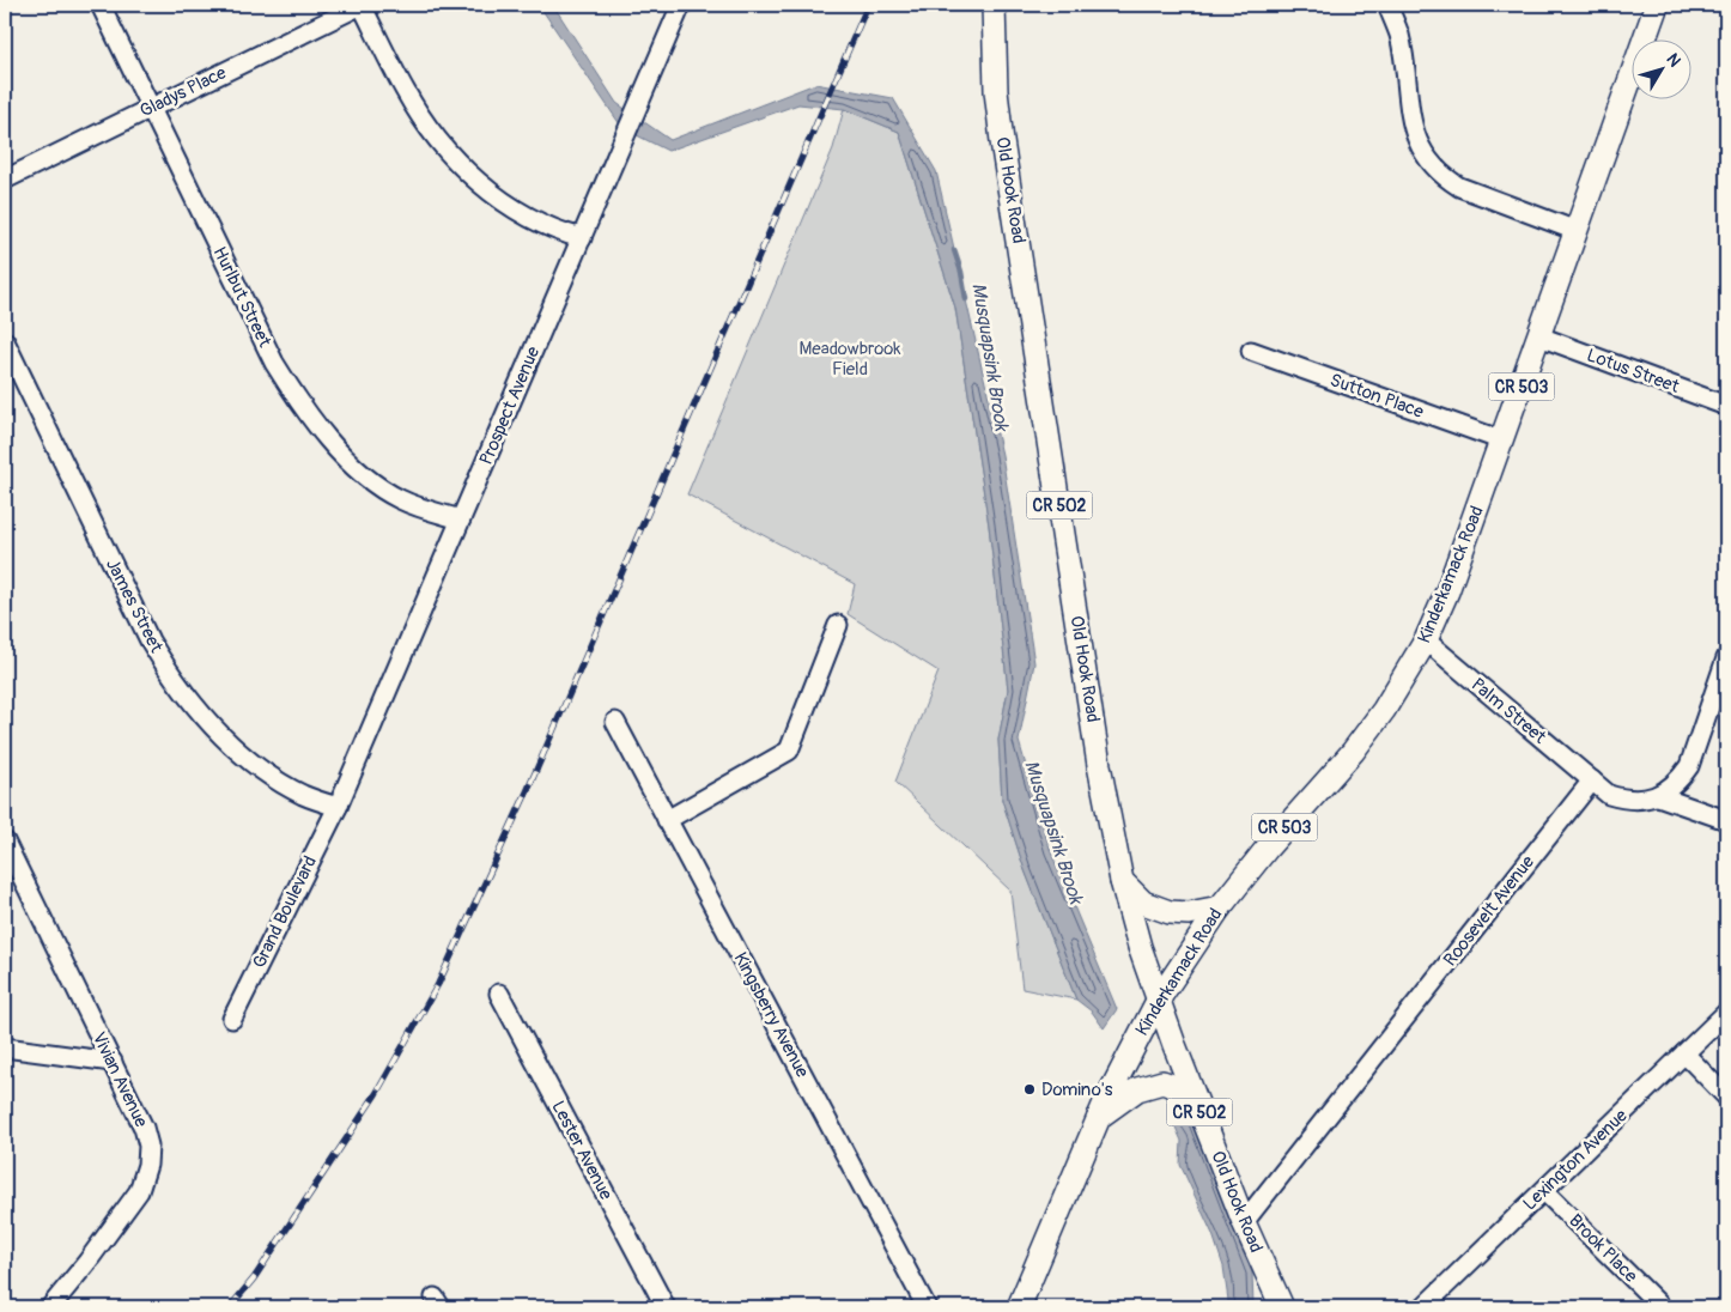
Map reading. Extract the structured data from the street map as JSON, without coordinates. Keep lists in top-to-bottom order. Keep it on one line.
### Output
{"streets":{"main road":["Old Hook Road","CR 503","CR 502","Kinderkamack Road"],"street":["Gladys Place","Hurlbut Street","Lotus Street","Sutton Place","Prospect Avenue","James Street","Palm Street","Roosevelt Avenue","Grand Boulevard","Kingsberry Avenue","Vivian Avenue","Lester Avenue","Lexington Avenue","Brook Place"]},"crossings":[["Gladys Place","Hurlbut Street"],["Old Hook Road","Kinderkamack Road"],["Old Hook Road","Roosevelt Avenue"],["Hurlbut Street","Prospect Avenue"],["Lotus Street","Kinderkamack Road"],["Sutton Place","Kinderkamack Road"],["Prospect Avenue","James Street"],["Prospect Avenue","Grand Boulevard"],["Kinderkamack Road","Palm Street"],["James Street","Grand Boulevard"],["Palm Street","Roosevelt Avenue"],["Lexington Avenue","Brook Place"]],"water":["Musquapsink Brook"],"parks":["Meadowbrook Field"],"places":["Domino's"],"north":"top right"}
